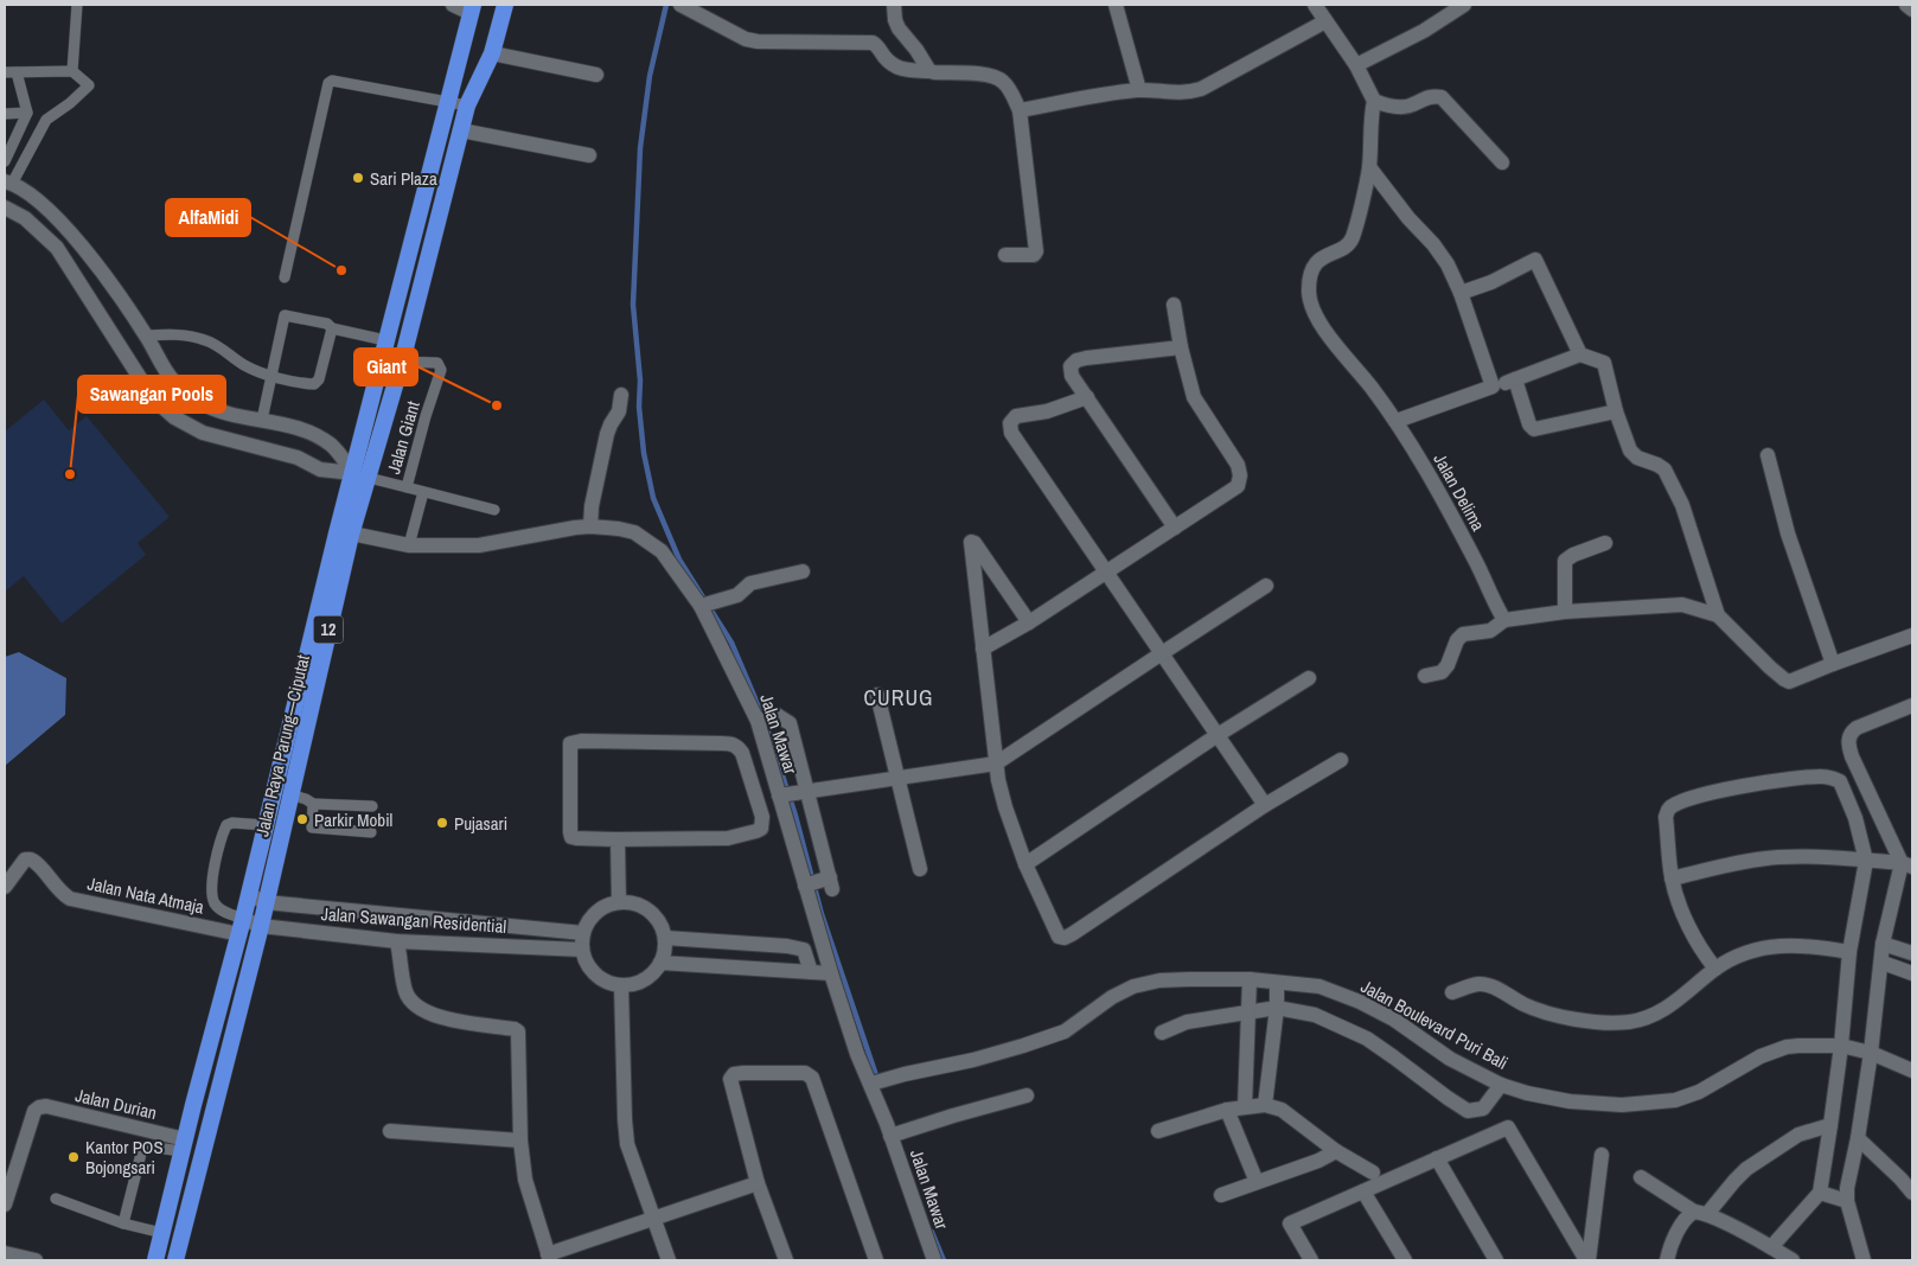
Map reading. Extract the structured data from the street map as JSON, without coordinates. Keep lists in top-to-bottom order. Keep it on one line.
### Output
{"streets":{"highway":["12","Jalan Raya Parung—Ciputat"],"street":["Jalan Delima","Jalan Mawar","Jalan Nata Atmaja","Jalan Sawangan Residential","Jalan Boulevard Puri Bali","Jalan Durian"],"lane":["Jalan Giant"]},"crossings":[["Jalan Giant","Jalan Mawar"],["Jalan Giant","Jalan Raya Parung—Ciputat"],["Jalan Mawar","Jalan Raya Parung—Ciputat"],["Jalan Mawar","Jalan Boulevard Puri Bali"],["Jalan Raya Parung—Ciputat","Jalan Nata Atmaja"],["Jalan Raya Parung—Ciputat","Jalan Sawangan Residential"],["Jalan Raya Parung—Ciputat","Jalan Durian"],["Jalan Nata Atmaja","Jalan Sawangan Residential"]],"districts":["CURUG"],"places":["Sari Plaza","AlfaMidi","Giant","Sawangan Pools","Parkir Mobil","Pujasari","Kantor POS Bojongsari"]}
